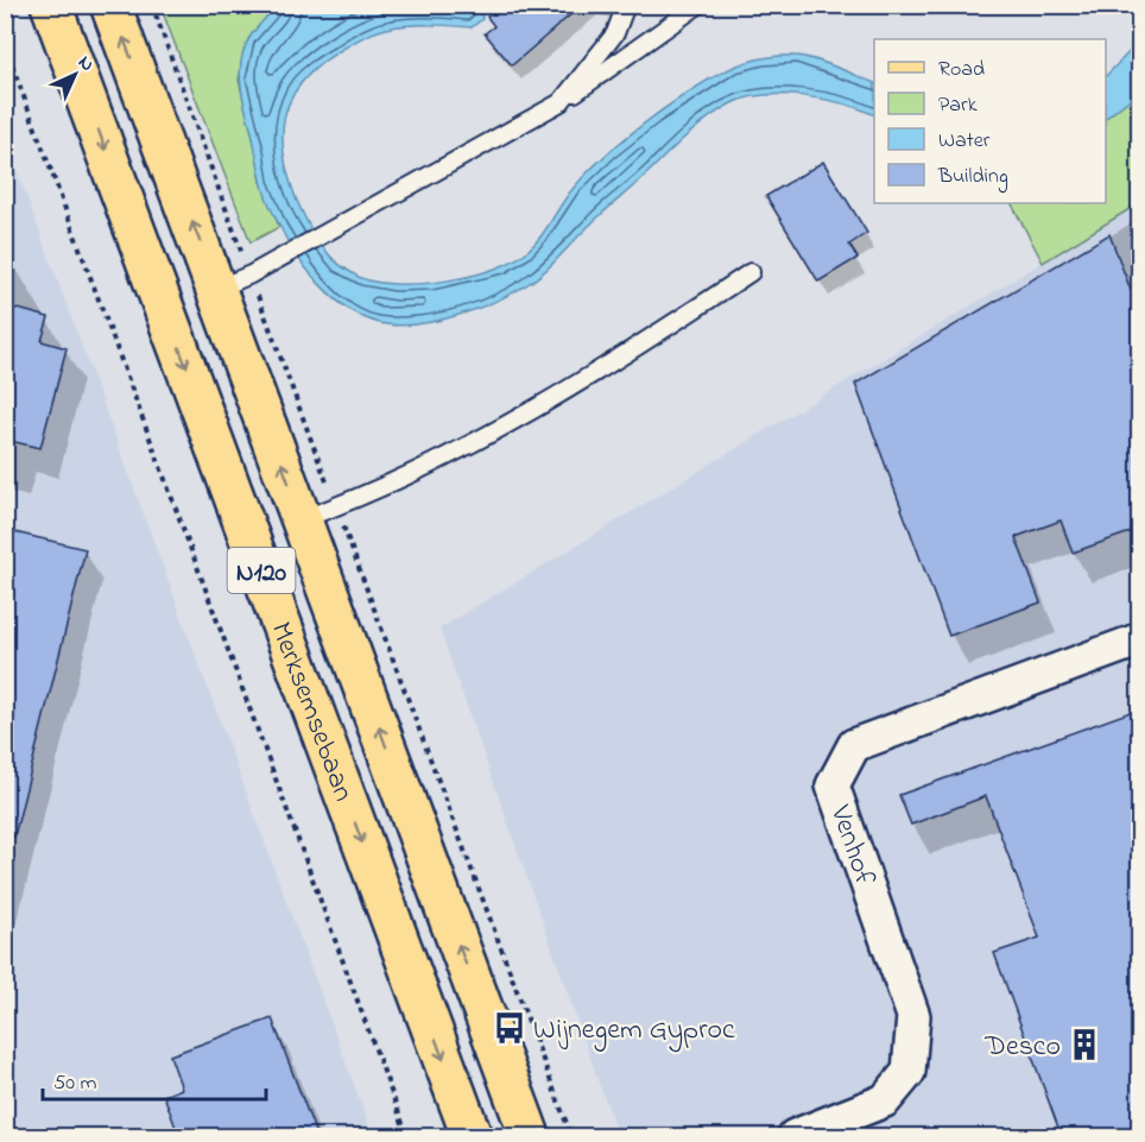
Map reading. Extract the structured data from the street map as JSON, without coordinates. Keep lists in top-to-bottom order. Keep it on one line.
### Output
{"streets":{"main road":["N120","Merksemsebaan"],"street":["Venhof"]},"places":{"bus stop":["Wijnegem Gyproc"],"building":["Desco"]},"legend":["Road","Park","Water","Building"],"scale_bar":"50 m","north":"top right"}
